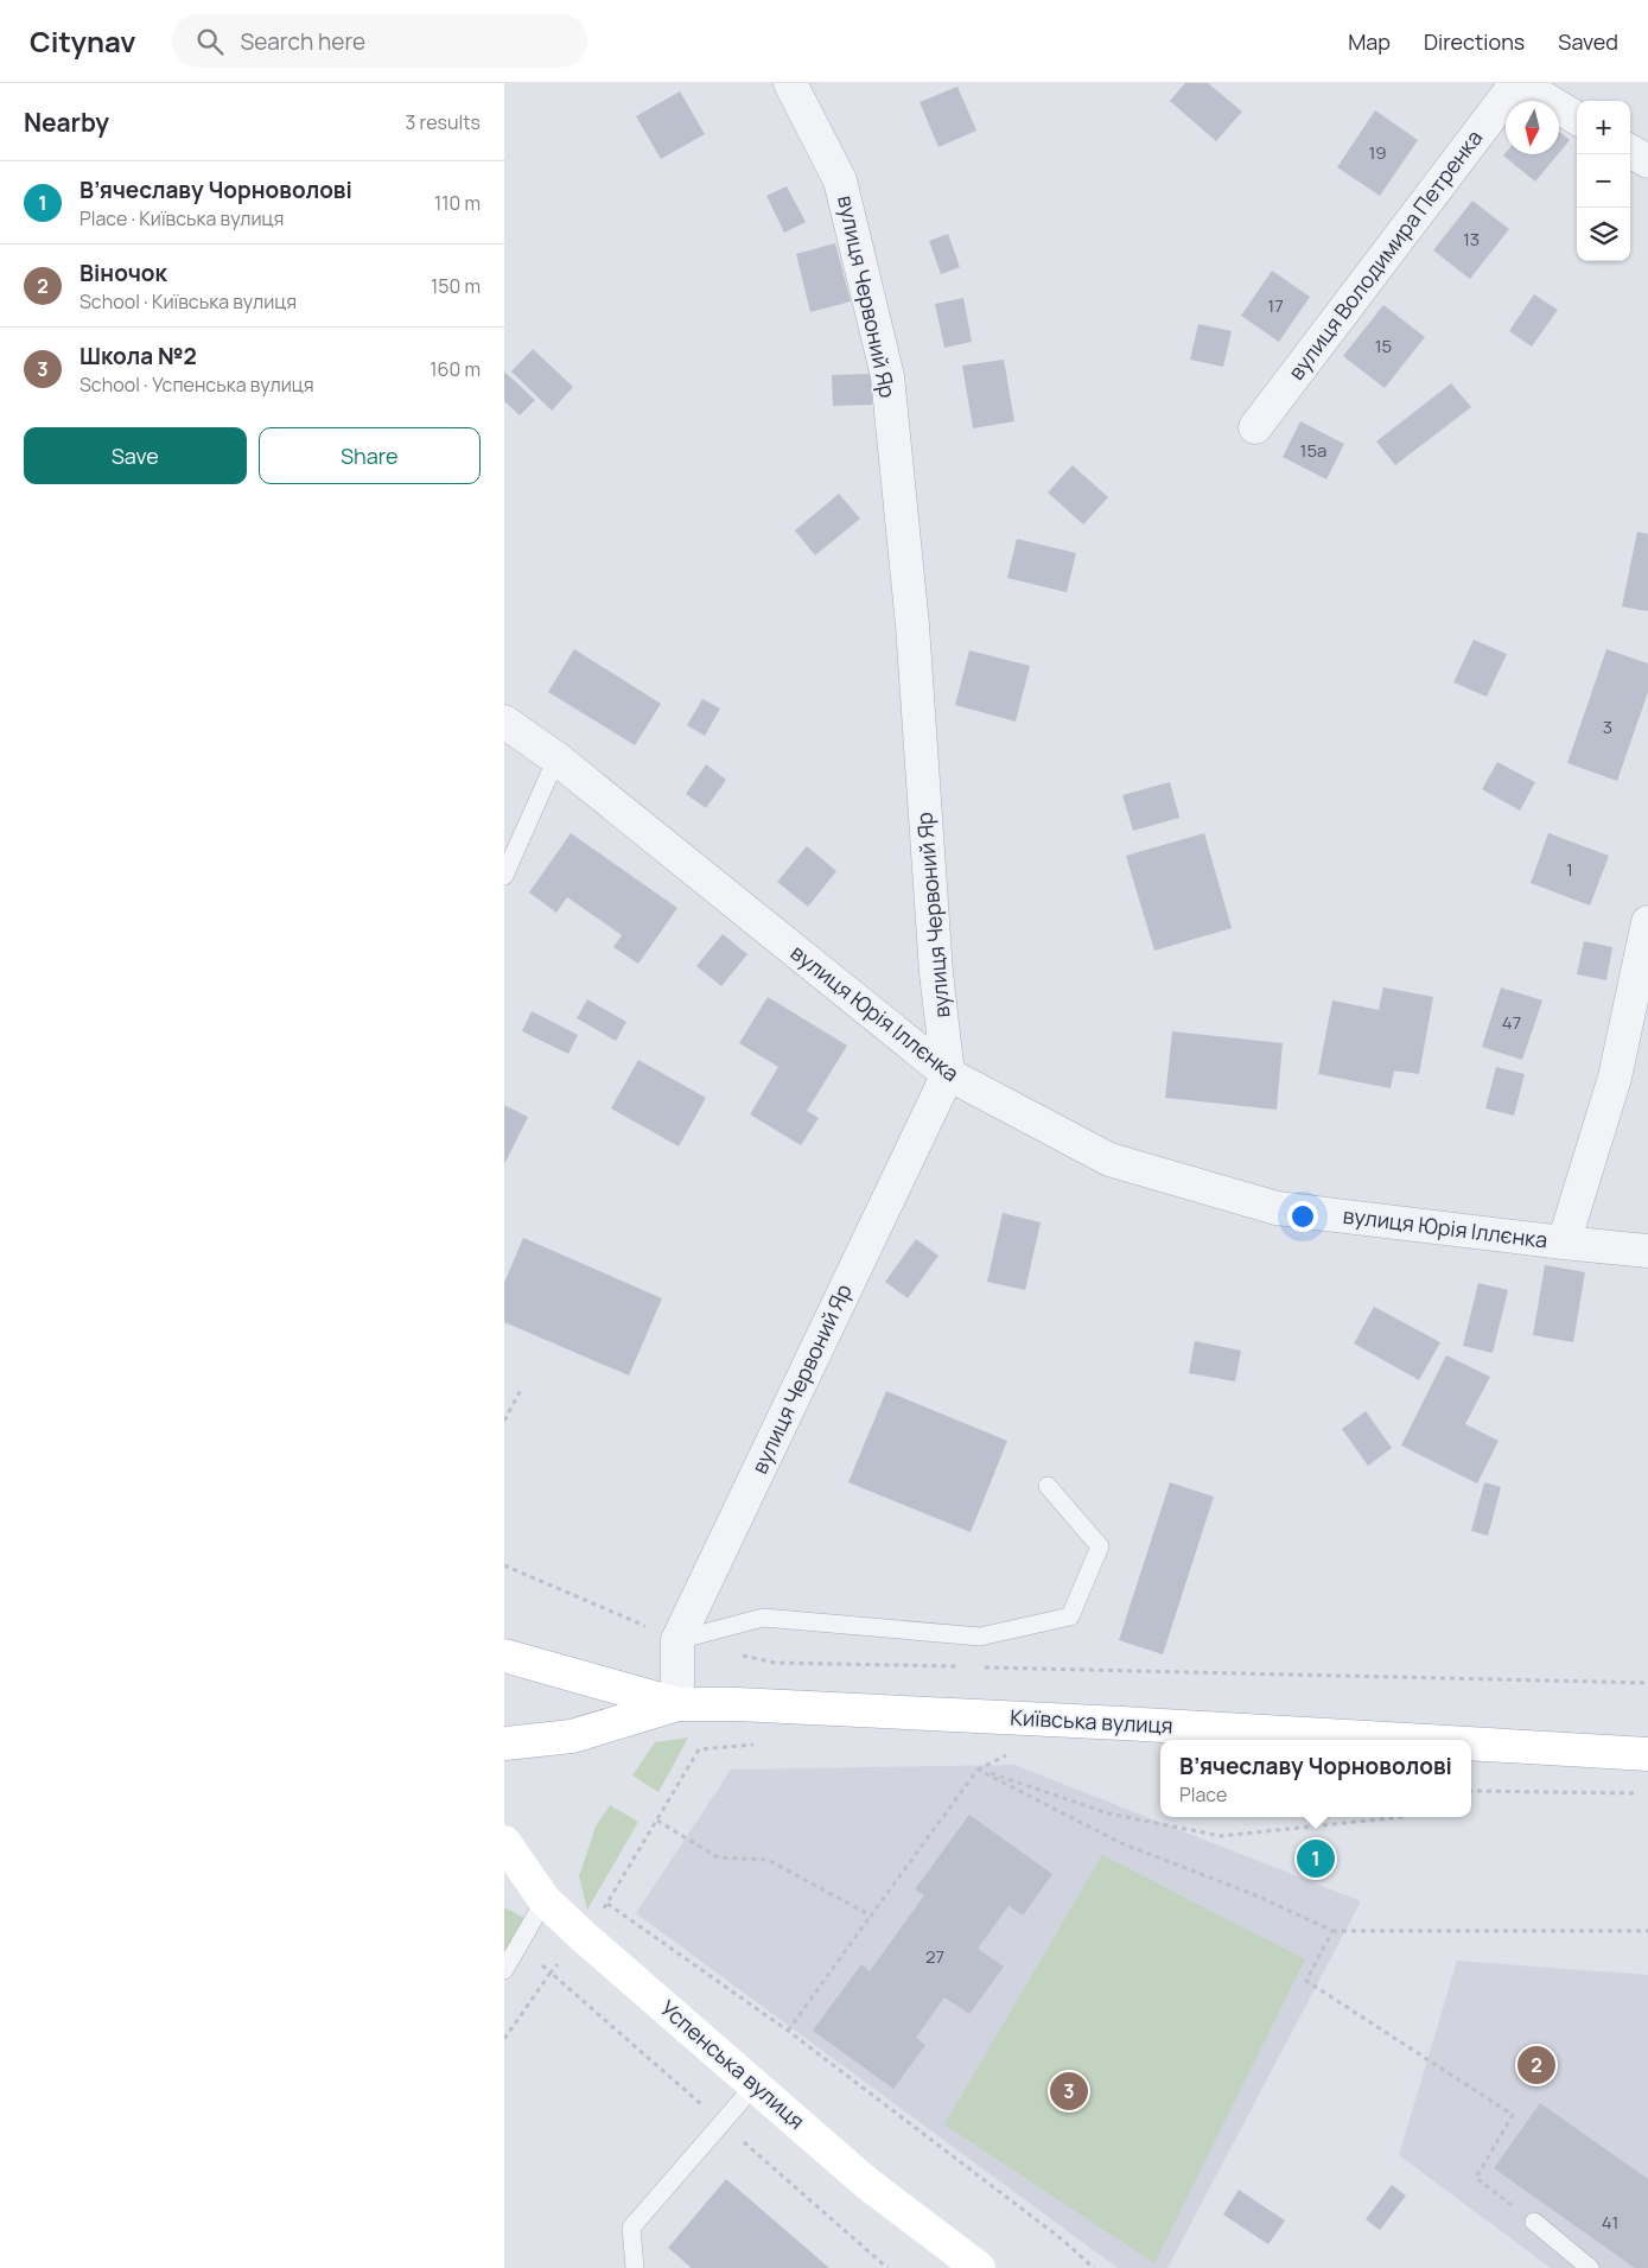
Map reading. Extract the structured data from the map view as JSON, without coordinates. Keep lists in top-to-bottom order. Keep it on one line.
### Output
{"streets":{"main road":["Київська вулиця","Успенська вулиця"],"street":["вулиця Володимира Петренка","вулиця Червоний Яр","вулиця Юрія Іллєнка"]},"crossings":[["вулиця Червоний Яр","вулиця Юрія Іллєнка"],["вулиця Червоний Яр","Київська вулиця"]],"house_numbers":["19","13","17","15","15а","3","1","47","27","41"],"north":"bottom","page":{"header":"Citynav","search":"Search here","nav":["Map","Directions","Saved"],"heading":["Nearby","3 results"],"map_buttons":["+","−"],"list":[{"mark":"1","name":"В’ячеславу Чорноволові","note":"Place · Київська вулиця","value":"110 m"},{"mark":"2","name":"Віночок","note":"School · Київська вулиця","value":"150 m"},{"mark":"3","name":"Школа №2","note":"School · Успенська вулиця","value":"160 m"}],"buttons":["Save","Share"],"popup":["В’ячеславу Чорноволові","Place"],"pins":["1","2","3"]}}
